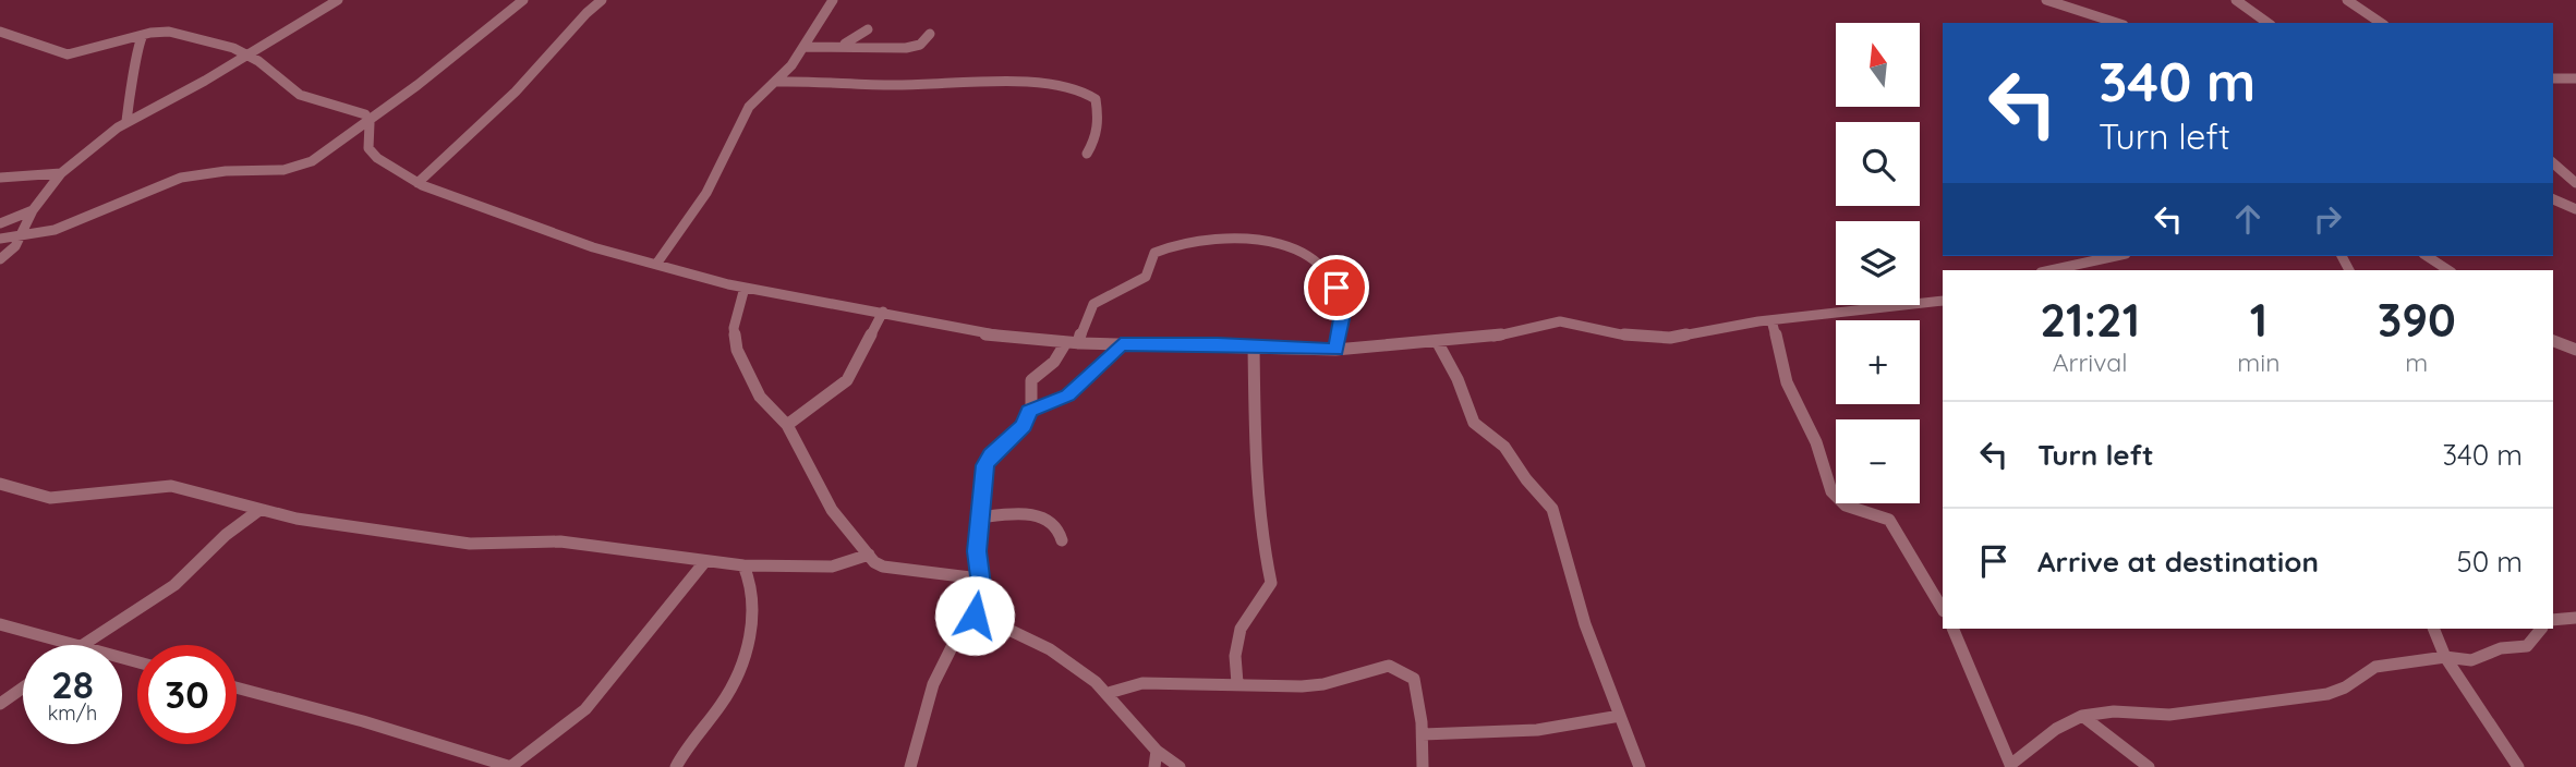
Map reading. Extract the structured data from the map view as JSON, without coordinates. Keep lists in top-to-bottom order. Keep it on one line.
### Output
{"north":"top","page":{"map_buttons":["+","−"],"turn":["340 m","Turn left"],"eta":["21:21","Arrival","1","min","390","m"],"list":[{"name":"Turn left","value":"340 m"},{"name":"Arrive at destination","value":"50 m"}],"speed":"28 km/h","limit":"30"}}
